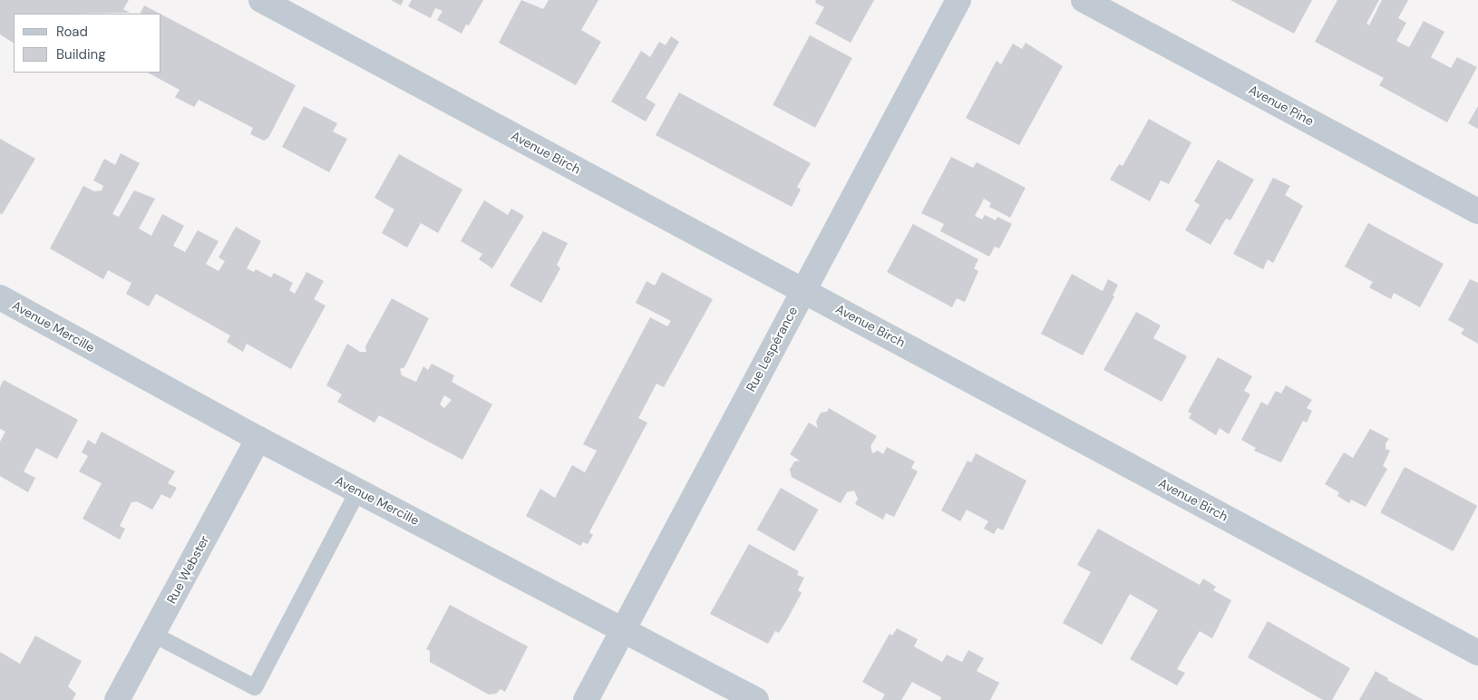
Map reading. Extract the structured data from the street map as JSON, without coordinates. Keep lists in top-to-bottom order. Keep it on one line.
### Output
{"streets":{"street":["Avenue Pine","Avenue Birch","Avenue Mercille","Rue Lespérance","Rue Webster"]},"crossings":[["Avenue Birch","Rue Lespérance"],["Avenue Mercille","Rue Lespérance"],["Avenue Mercille","Rue Webster"]],"legend":["Road","Building"]}
